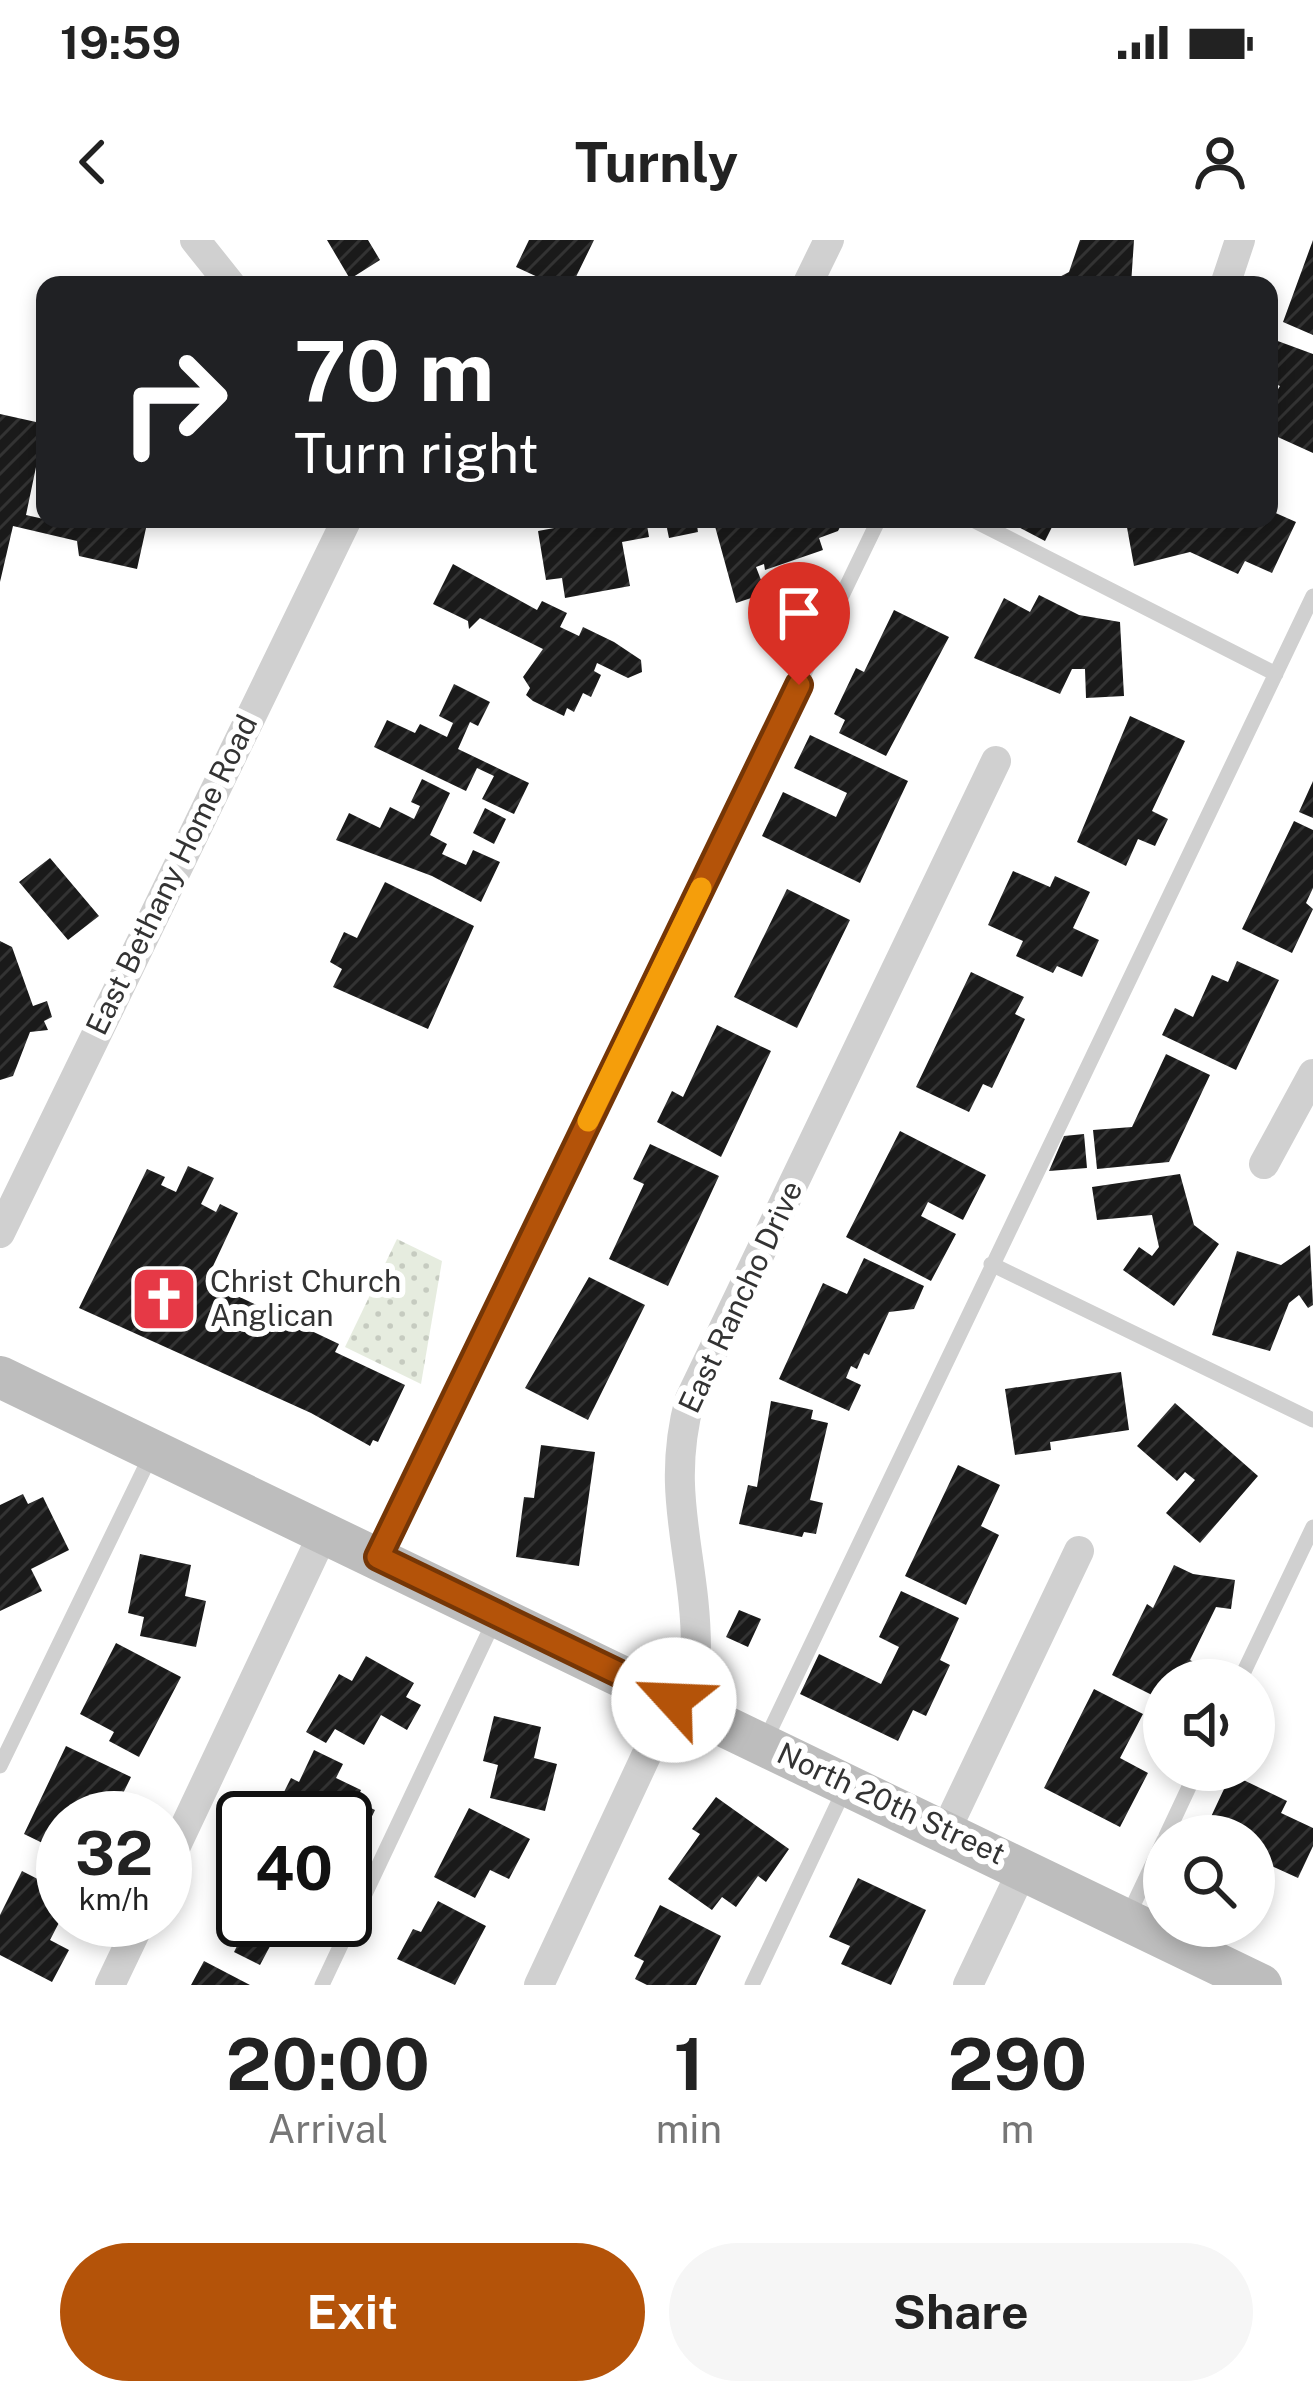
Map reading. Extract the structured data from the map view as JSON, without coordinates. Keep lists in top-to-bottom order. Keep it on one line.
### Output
{"streets":{"street":["East Bethany Home Road","East Rancho Drive","North 20th Street"]},"crossings":[["East Rancho Drive","North 20th Street"]],"places":{"church":["Christ Church Anglican"]},"page":{"status":"19:59","header":"Turnly","turn":["70 m","Turn right"],"speed":"32 km/h","limit":"40","eta":["20:00","Arrival","1","min","290","m"],"buttons":["Exit","Share"]}}
